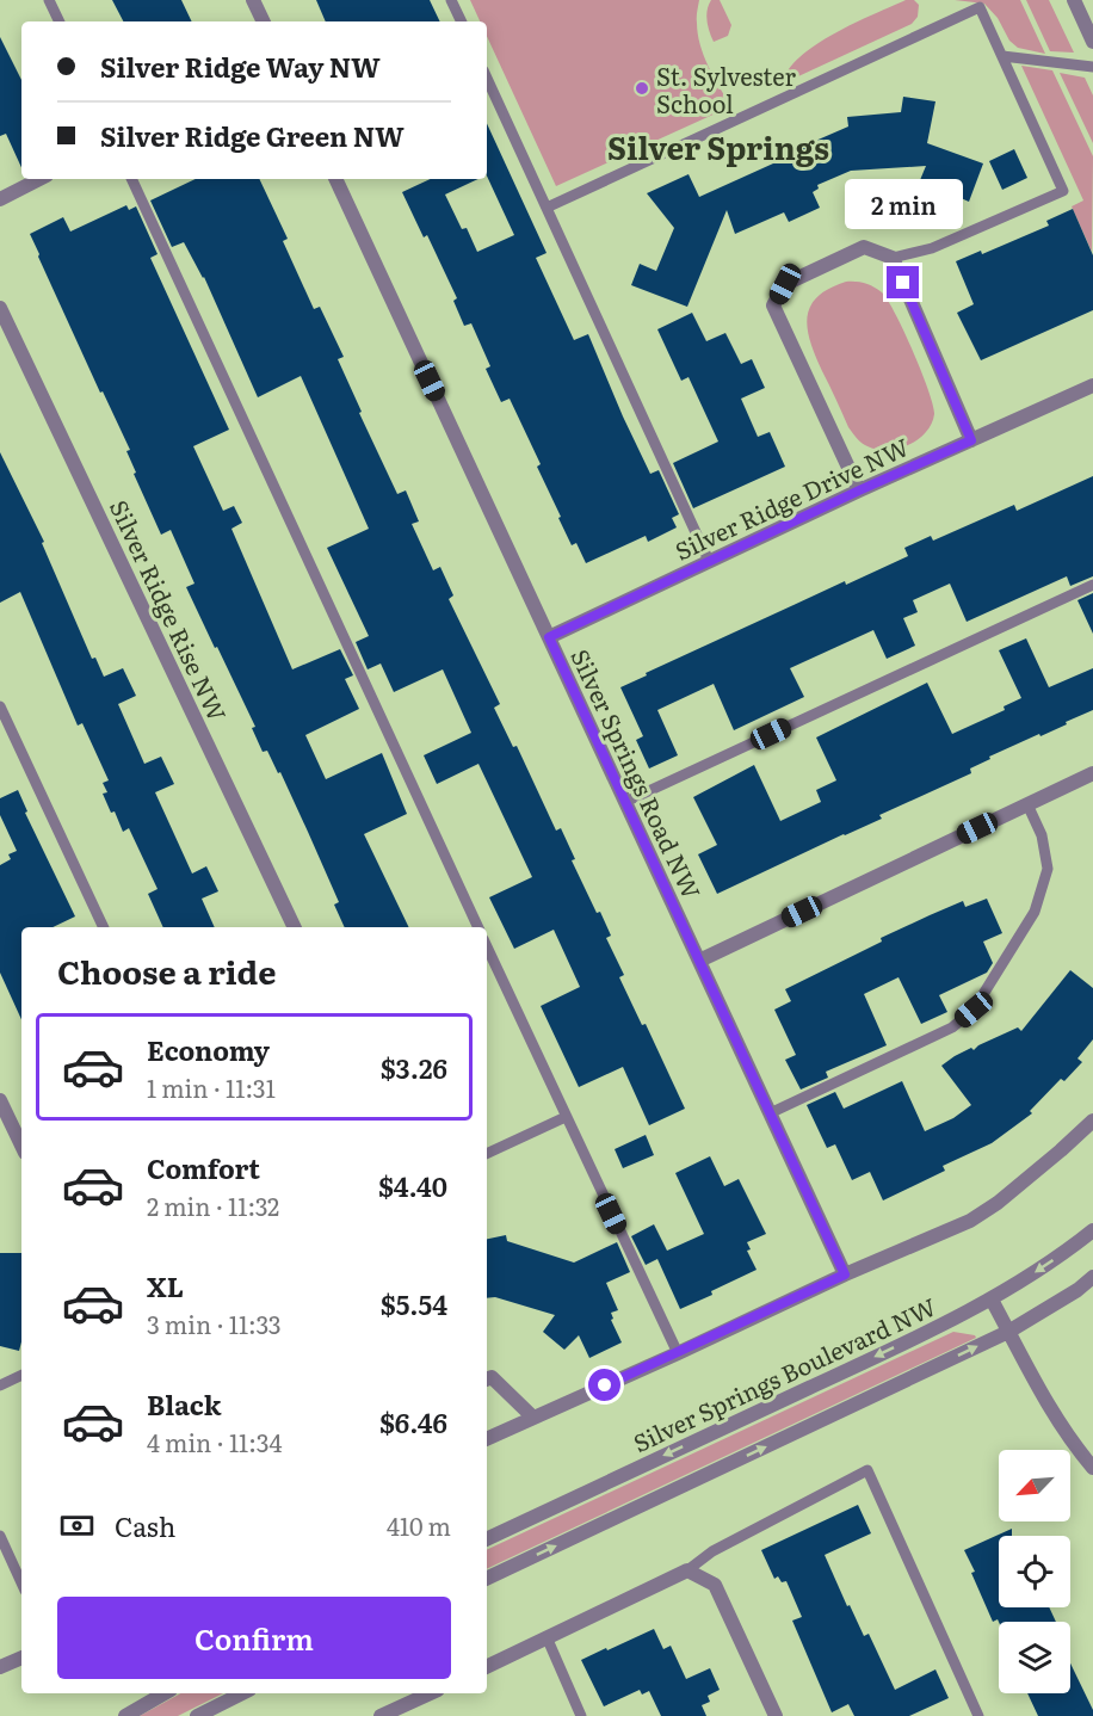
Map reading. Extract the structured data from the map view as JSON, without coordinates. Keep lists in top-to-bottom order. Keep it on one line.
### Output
{"streets":{"street":["Silver Ridge Drive NW","Silver Ridge Rise NW","Silver Springs Road NW","Silver Springs Boulevard NW"]},"crossings":[["Silver Ridge Drive NW","Silver Springs Road NW"]],"districts":["Silver Springs"],"places":["St. Sylvester School"],"north":"bottom left","page":{"banner":["Silver Ridge Way NW","Silver Ridge Green NW"],"bubble":"2 min","heading":"Choose a ride","list":[{"name":"Economy","note":"1 min · 11:31","value":"$3.26"},{"name":"Comfort","note":"2 min · 11:32","value":"$4.40"},{"name":"XL","note":"3 min · 11:33","value":"$5.54"},{"name":"Black","note":"4 min · 11:34","value":"$6.46"}],"pay":["Cash","410 m"],"buttons":"Confirm"}}
